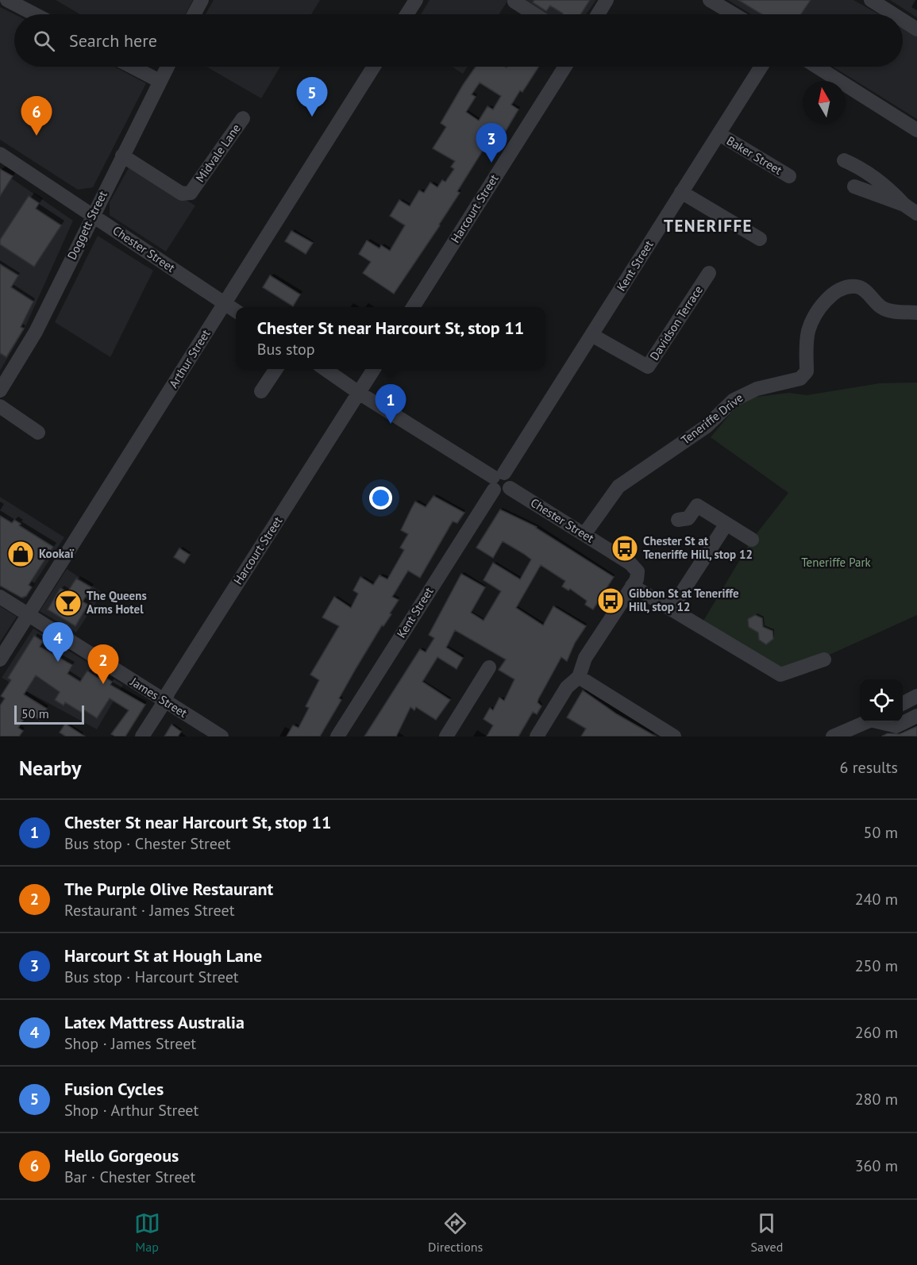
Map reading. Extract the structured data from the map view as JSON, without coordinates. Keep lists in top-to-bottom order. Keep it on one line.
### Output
{"streets":{"street":["Midvale Lane","Baker Street","Harcourt Street","Doggett Street","Chester Street","Kent Street","Davidson Terrace","Arthur Street","Teneriffe Drive","James Street"]},"crossings":[["Midvale Lane","Doggett Street"],["Baker Street","Kent Street"],["Harcourt Street","James Street"],["Doggett Street","Chester Street"],["Chester Street","Kent Street"],["Chester Street","Arthur Street"],["Chester Street","Teneriffe Drive"],["Kent Street","Davidson Terrace"],["Arthur Street","James Street"]],"districts":["TENERIFFE"],"parks":["Teneriffe Park"],"places":{"bus stop":["Chester St at Teneriffe Hill, stop 12","Gibbon St at Teneriffe Hill, stop 12"],"shop":["Kookaï"],"bar":["The Queens Arms Hotel"]},"scale_bar":"50 m","north":"top","page":{"search":"Search here","pins":["5","6","3","1","4","2"],"popup":["Chester St near Harcourt St, stop 11","Bus stop"],"scale":"50 m","heading":["Nearby","6 results"],"list":[{"mark":"1","name":"Chester St near Harcourt St, stop 11","note":"Bus stop · Chester Street","value":"50 m"},{"mark":"2","name":"The Purple Olive Restaurant","note":"Restaurant · James Street","value":"240 m"},{"mark":"3","name":"Harcourt St at Hough Lane","note":"Bus stop · Harcourt Street","value":"250 m"},{"mark":"4","name":"Latex Mattress Australia","note":"Shop · James Street","value":"260 m"},{"mark":"5","name":"Fusion Cycles","note":"Shop · Arthur Street","value":"280 m"},{"mark":"6","name":"Hello Gorgeous","note":"Bar · Chester Street","value":"360 m"}],"nav":["Map","Directions","Saved"]}}
